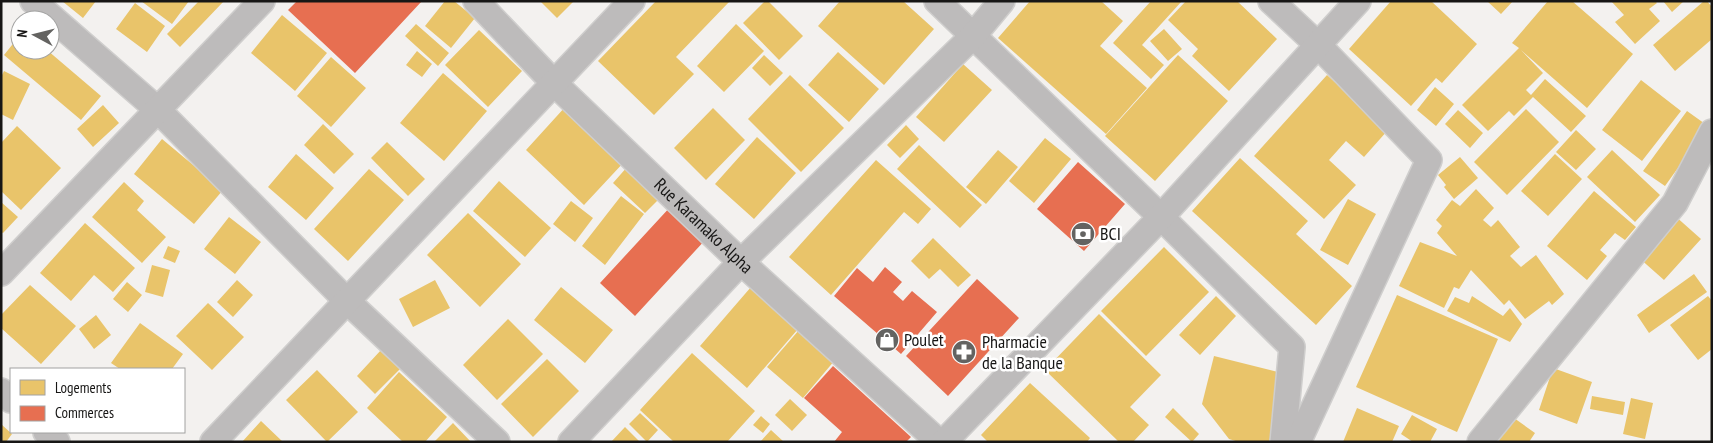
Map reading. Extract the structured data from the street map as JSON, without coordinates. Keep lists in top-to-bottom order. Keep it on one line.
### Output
{"streets":{"street":["Rue Karamako Alpha"]},"places":{"bank":["BCI"],"shop":["Poulet"],"pharmacy":["Pharmacie de la Banque"]},"legend":["Logements","Commerces"],"north":"left"}
